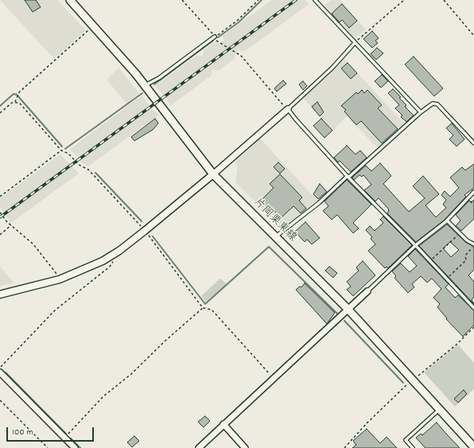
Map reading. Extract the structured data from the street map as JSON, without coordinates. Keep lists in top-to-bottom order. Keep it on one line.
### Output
{"streets":{"main road":["片岡栗東線"]},"scale_bar":"100 m"}
